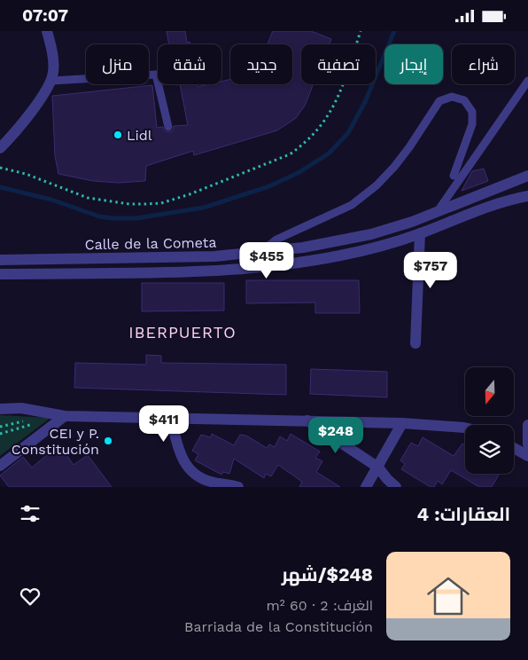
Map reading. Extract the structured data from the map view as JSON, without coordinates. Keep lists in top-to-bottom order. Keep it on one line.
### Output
{"streets":{"street":["Calle de la Cometa"]},"districts":["IBERPUERTO"],"places":["Lidl","CEI y P. Constitución"],"north":"bottom","page":{"status":"07:07","chip":["شراء","إيجار","تصفية","جديد","شقة","منزل"],"price":["$455","$757","$411","$248"],"heading":"العقارات: 4","list":[{"name":"$248/شهر","note":"الغرف: 2 · 60 m² · Barriada de la Constitución"}]}}
